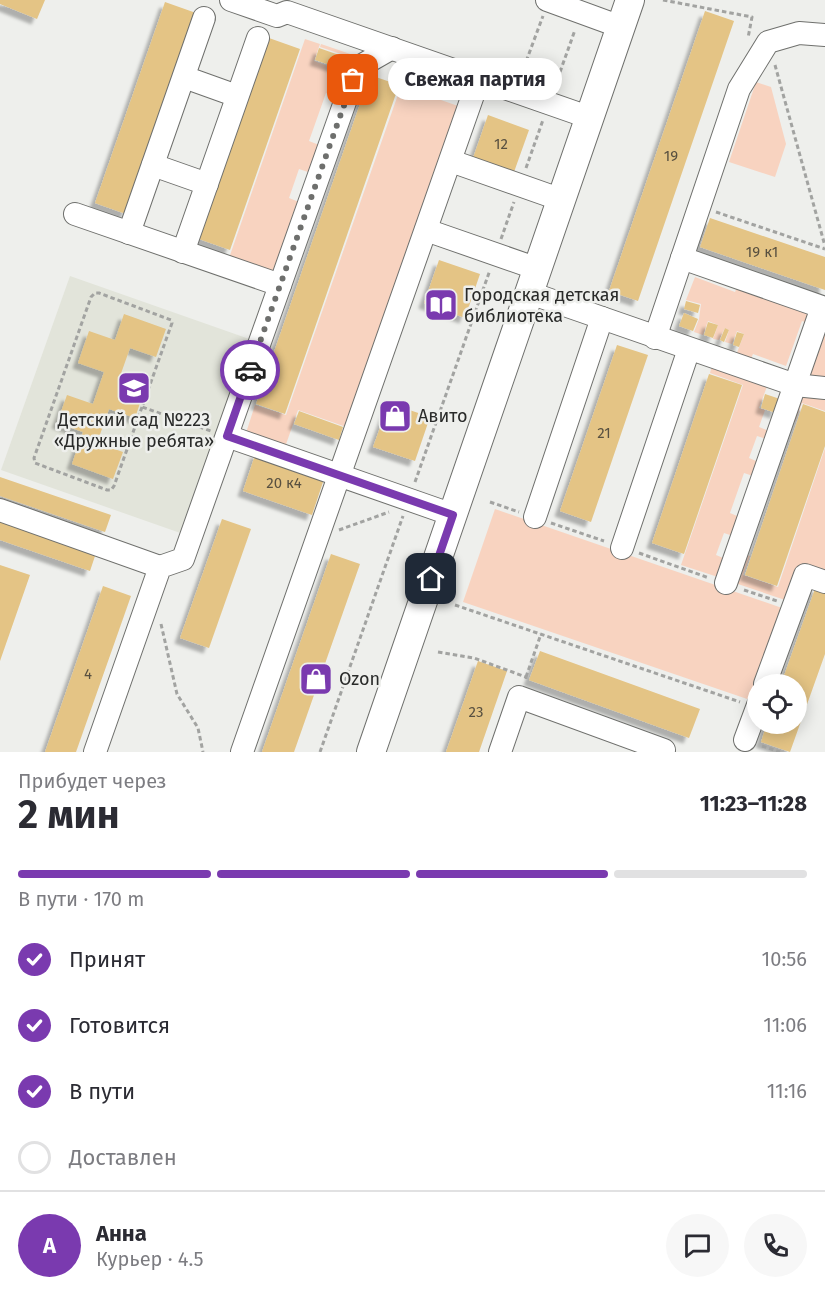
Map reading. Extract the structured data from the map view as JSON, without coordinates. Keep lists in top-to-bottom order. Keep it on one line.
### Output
{"places":{"other":["Свежая партия"],"library":["Городская детская библиотека"],"school or university":["Детский сад №223 «Дружные ребята»"],"shop":["Авито","Ozon"]},"house_numbers":["12","19","19 к1","21","20 к4","4","23"],"page":{"bubble":"Свежая партия","heading":["2 мин","Прибудет через","11:23–11:28"],"panel":["Анна","Курьер · 4.5"],"bar":"В пути · 170 m","list":[["Принят","10:56"],["Готовится","11:06"],["В пути","11:16"],"Доставлен"],"round":"А"}}
